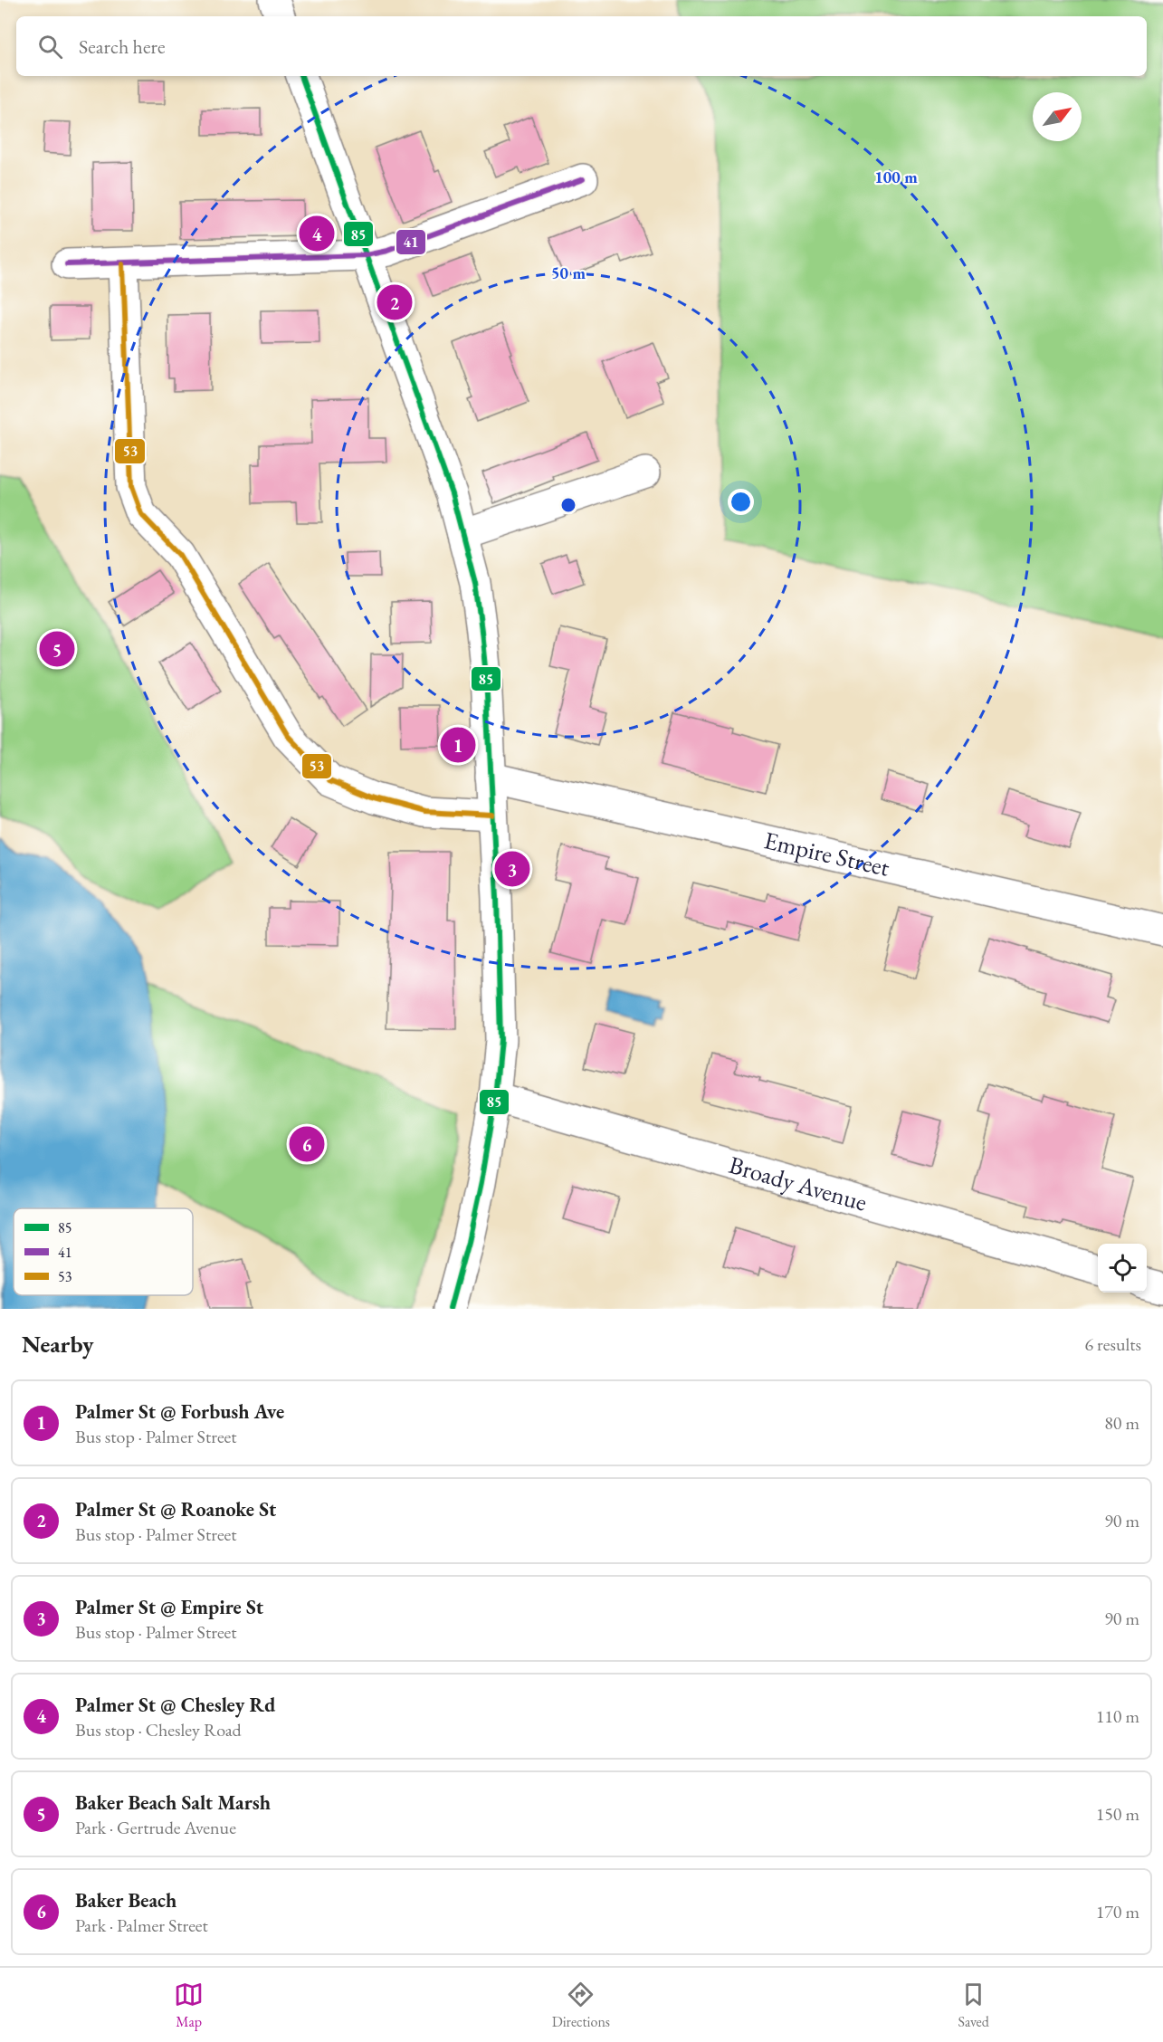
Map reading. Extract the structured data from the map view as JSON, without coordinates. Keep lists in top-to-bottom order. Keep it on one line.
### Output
{"streets":{"street":["Empire Street","Broady Avenue"]},"lines":["transit line 85","transit line 41","transit line 53"],"legend":["85","41","53"],"north":"top right","page":{"search":"Search here","pins":["4","2","5","1","3","6"],"heading":["Nearby","6 results"],"list":[{"mark":"1","name":"Palmer St @ Forbush Ave","note":"Bus stop · Palmer Street","value":"80 m"},{"mark":"2","name":"Palmer St @ Roanoke St","note":"Bus stop · Palmer Street","value":"90 m"},{"mark":"3","name":"Palmer St @ Empire St","note":"Bus stop · Palmer Street","value":"90 m"},{"mark":"4","name":"Palmer St @ Chesley Rd","note":"Bus stop · Chesley Road","value":"110 m"},{"mark":"5","name":"Baker Beach Salt Marsh","note":"Park · Gertrude Avenue","value":"150 m"},{"mark":"6","name":"Baker Beach","note":"Park · Palmer Street","value":"170 m"}],"nav":["Map","Directions","Saved"]},"rings":["100 m","50 m"]}
